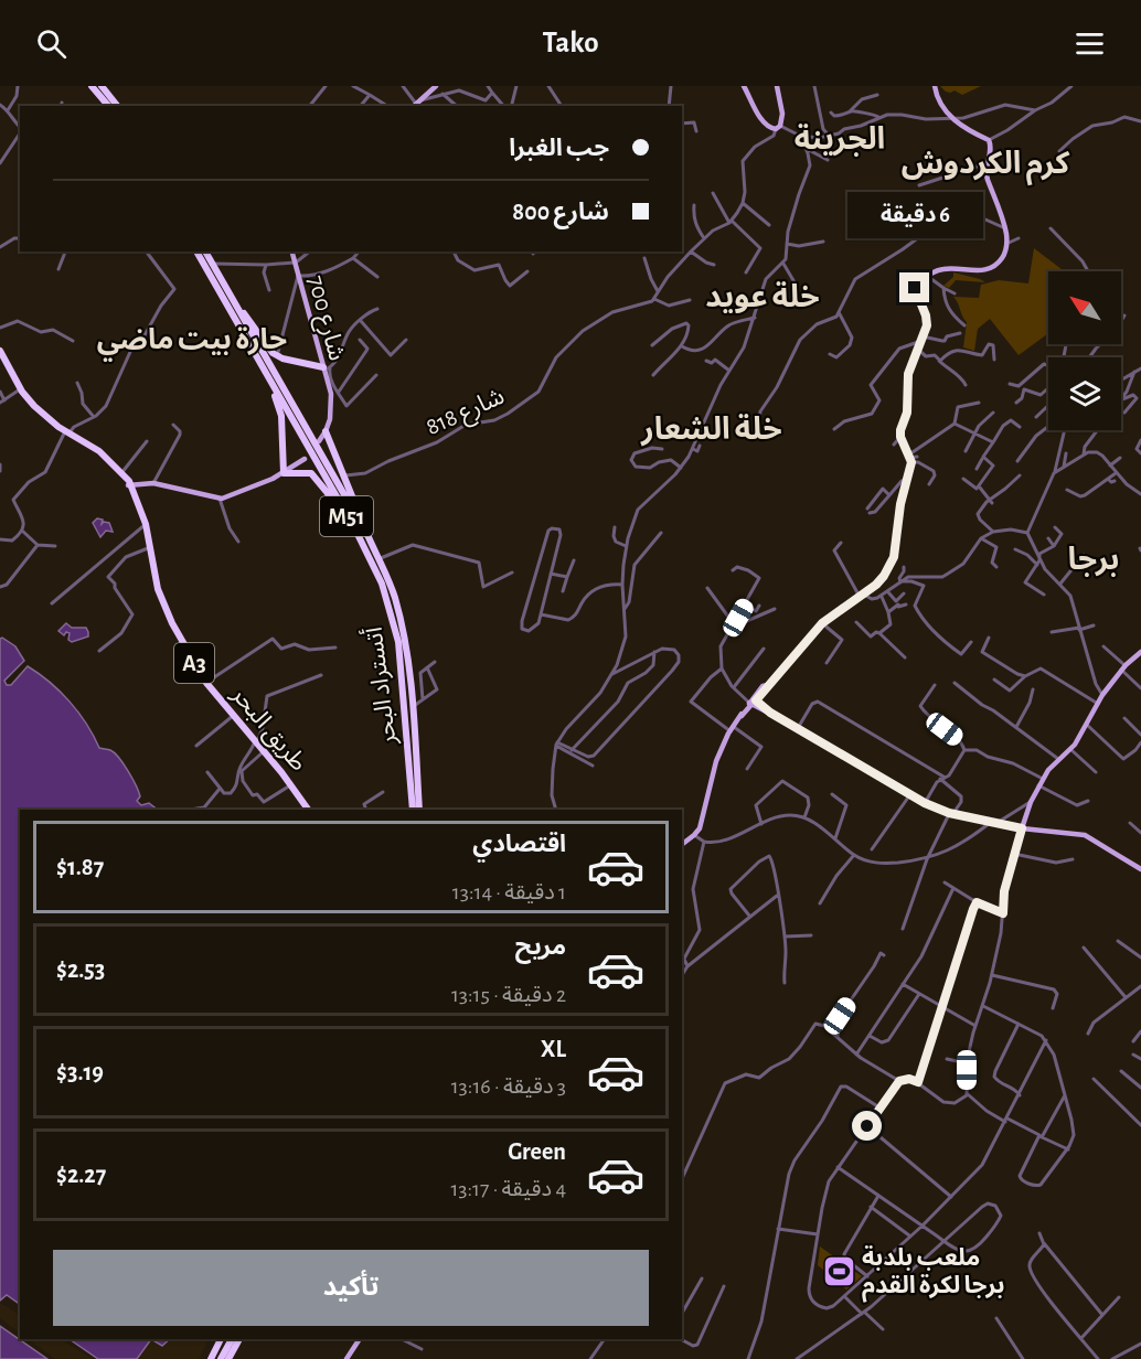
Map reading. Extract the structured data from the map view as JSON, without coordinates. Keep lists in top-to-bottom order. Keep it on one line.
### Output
{"streets":{"highway":["M51","A3","أتستراد البحر","طريق البحر"],"main road":["شارع 700"],"street":["شارع 818"]},"districts":["الجرينة","كرم الكردوش","خلة عويد","حارة بيت ماضي","خلة الشعار","برجا"],"places":{"sports":["ملعب بلدبة برجا لكرة القدم"]},"north":"top left","page":{"header":"Tako","banner":["جب الغبرا","شارع 800"],"bubble":"6 دقيقة","list":[{"name":"اقتصادي","note":"1 دقيقة · 13:14","value":"$1.87"},{"name":"مريح","note":"2 دقيقة · 13:15","value":"$2.53"},{"name":"XL","note":"3 دقيقة · 13:16","value":"$3.19"},{"name":"Green","note":"4 دقيقة · 13:17","value":"$2.27"}],"buttons":"تأكيد"}}
